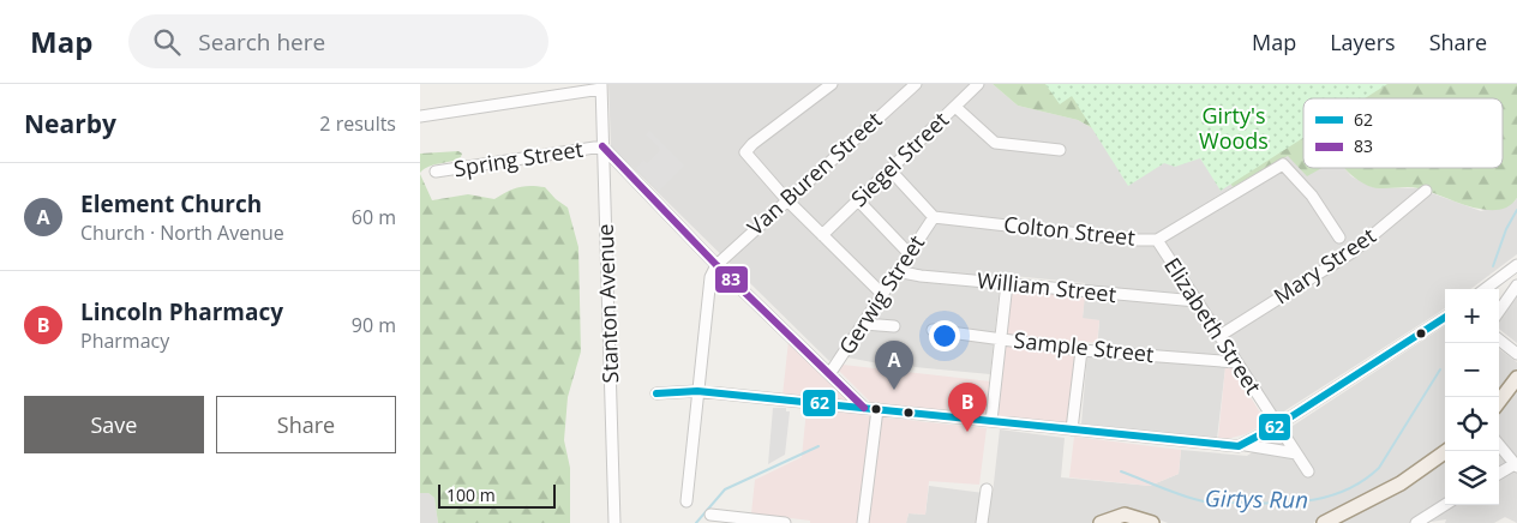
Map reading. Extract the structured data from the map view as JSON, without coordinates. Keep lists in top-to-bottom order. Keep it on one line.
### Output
{"streets":{"street":["Spring Street","Siegel Street","Van Buren Street","Colton Street","Mary Street","William Street","Gerwig Street","Stanton Avenue","Elizabeth Street","Sample Street"]},"crossings":[["Spring Street","Stanton Avenue"],["Colton Street","Gerwig Street"],["Colton Street","Elizabeth Street"],["Mary Street","Elizabeth Street"],["William Street","Gerwig Street"],["William Street","Elizabeth Street"],["Elizabeth Street","Sample Street"]],"water":["Girtys Run"],"parks":["Girty's Woods"],"lines":["transit line 83","transit line 62"],"legend":["62","83"],"scale_bar":"100 m","page":{"header":"Map","search":"Search here","nav":["Map","Layers","Share"],"heading":["Nearby","2 results"],"list":[{"mark":"A","name":"Element Church","note":"Church · North Avenue","value":"60 m"},{"mark":"B","name":"Lincoln Pharmacy","note":"Pharmacy","value":"90 m"}],"map_buttons":["+","−"],"pins":["A","B"],"buttons":["Save","Share"],"scale":"100 m"}}
